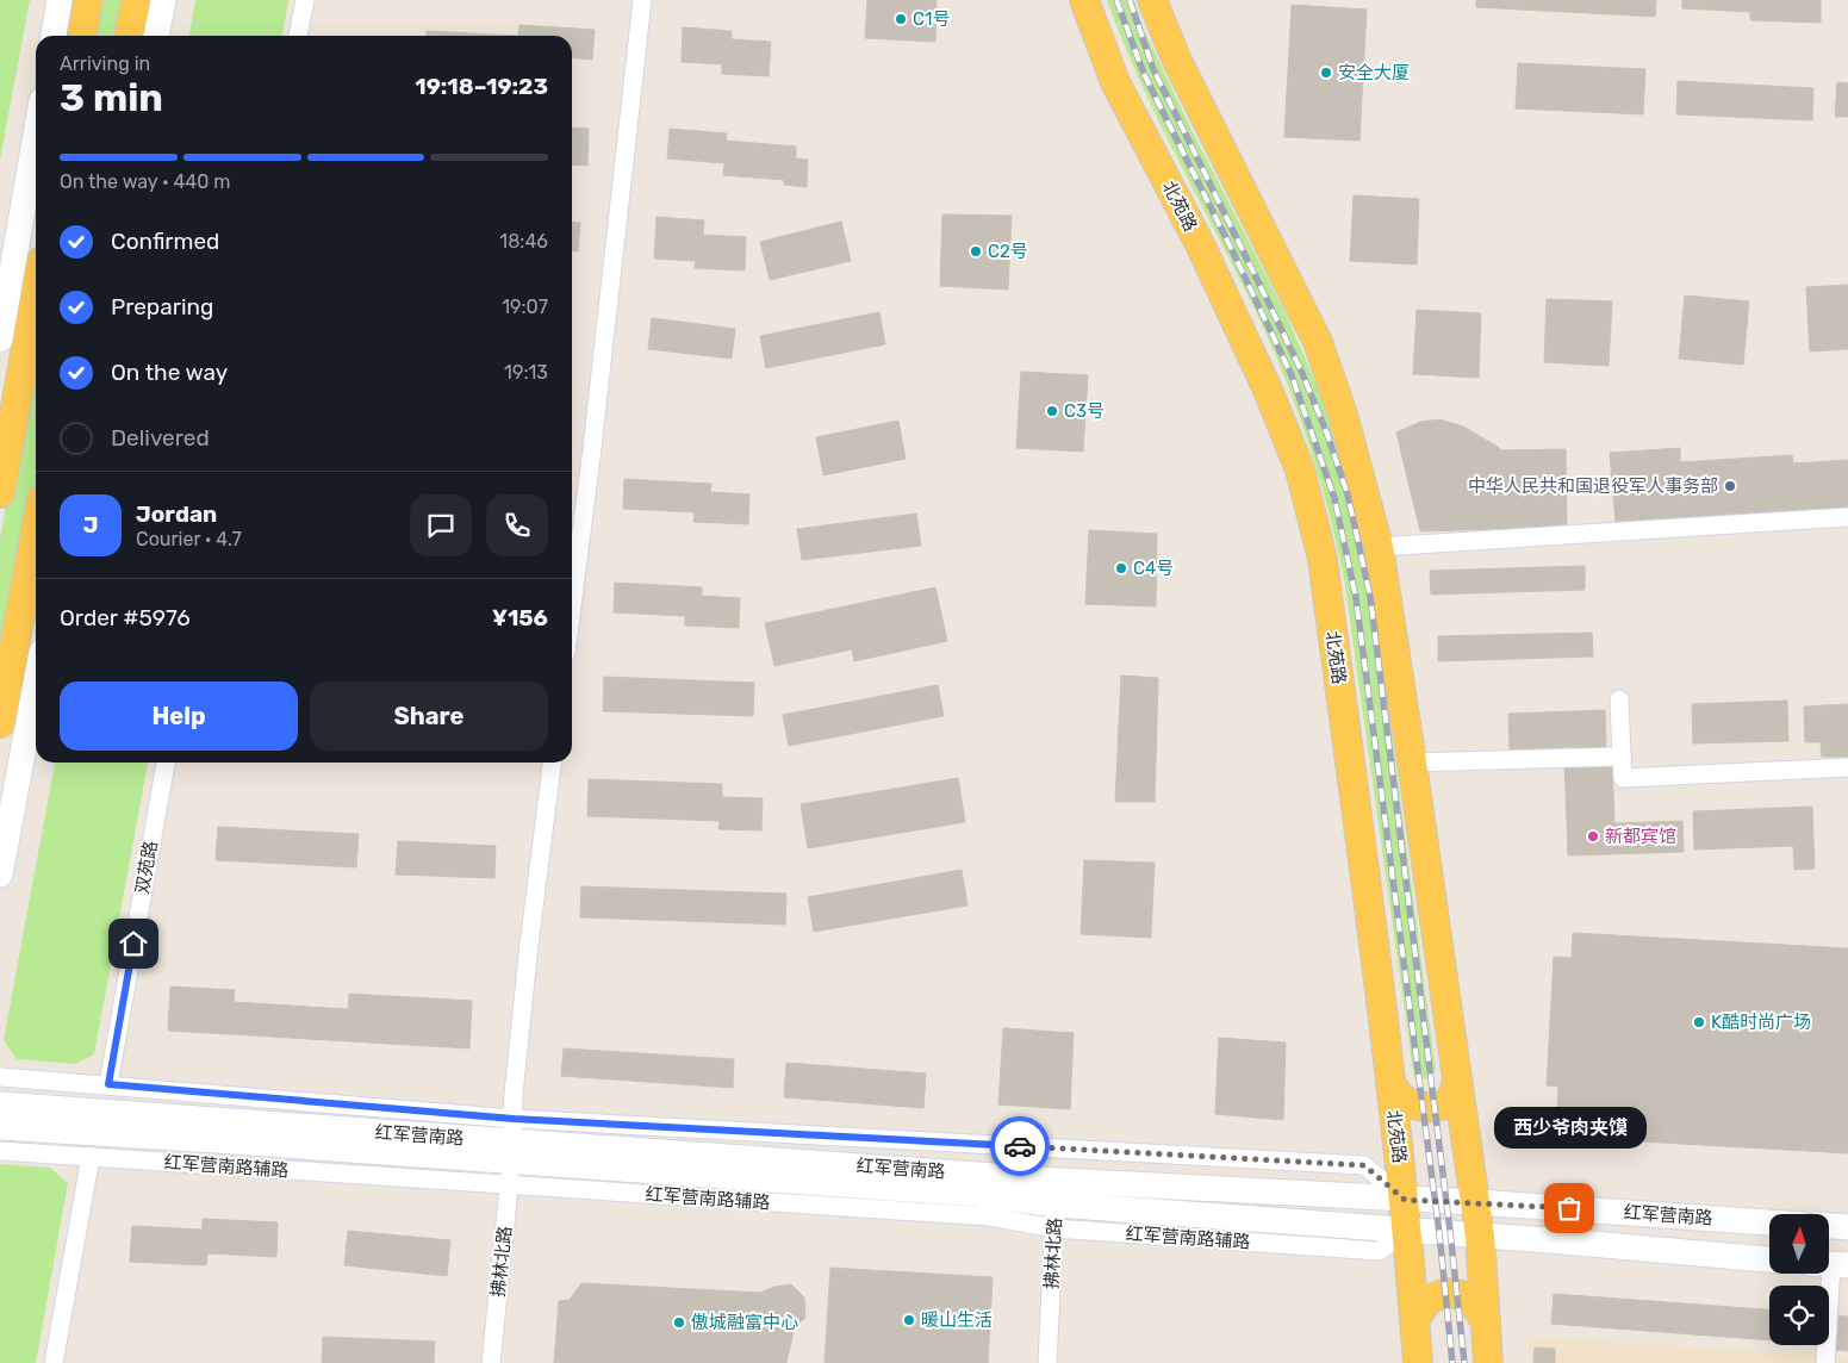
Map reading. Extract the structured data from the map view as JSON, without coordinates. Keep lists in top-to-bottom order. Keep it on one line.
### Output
{"streets":{"main road":["北苑路","红军营南路"],"street":["双苑路","红军营南路辅路","拂林北路"]},"crossings":[["北苑路","红军营南路"],["北苑路","红军营南路辅路"],["双苑路","红军营南路辅路"],["红军营南路","红军营南路辅路"],["红军营南路","拂林北路"],["红军营南路辅路","拂林北路"]],"places":["C1号","安全大厦","C2号","C3号","中华人民共和国退役军人事务部","C4号","新都宾馆","K酷时尚广场","西少爷肉夹馍","暖山生活","傲城融富中心"],"north":"top","page":{"heading":["3 min","Arriving in","19:18–19:23"],"panel":["Jordan","Courier · 4.7","Order #5976","¥156"],"bar":"On the way · 440 m","list":[["Confirmed","18:46"],["Preparing","19:07"],["On the way","19:13"],"Delivered"],"round":"J","buttons":["Help","Share"],"bubble":"西少爷肉夹馍"}}
